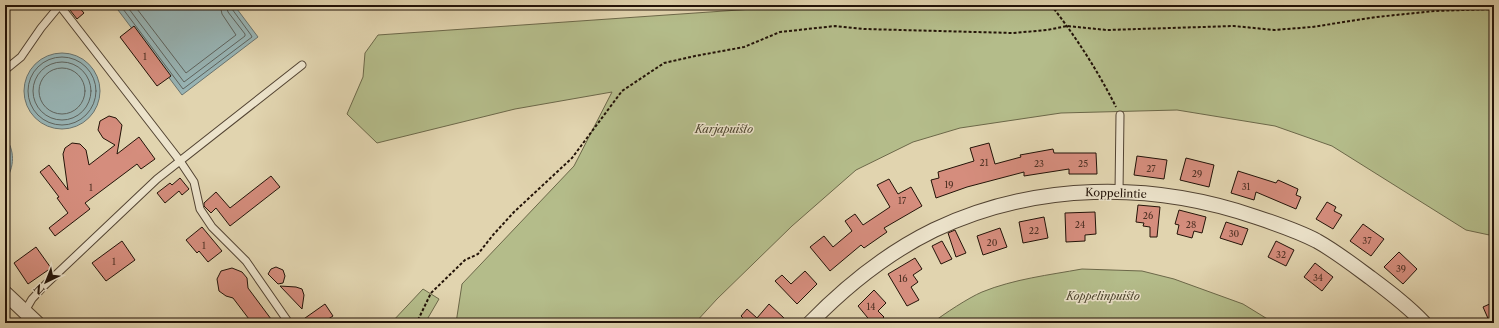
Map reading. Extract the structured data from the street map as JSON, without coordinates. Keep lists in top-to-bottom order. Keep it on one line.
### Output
{"streets":{"street":["Koppelintie"]},"parks":["Karjapuisto","Koppelinpuisto"],"house_numbers":["1","21","23","25","27","29","19","31","1","17","26","24","28","22","30","37","20","1","32","1","39","34","16","14"],"north":"bottom left"}
